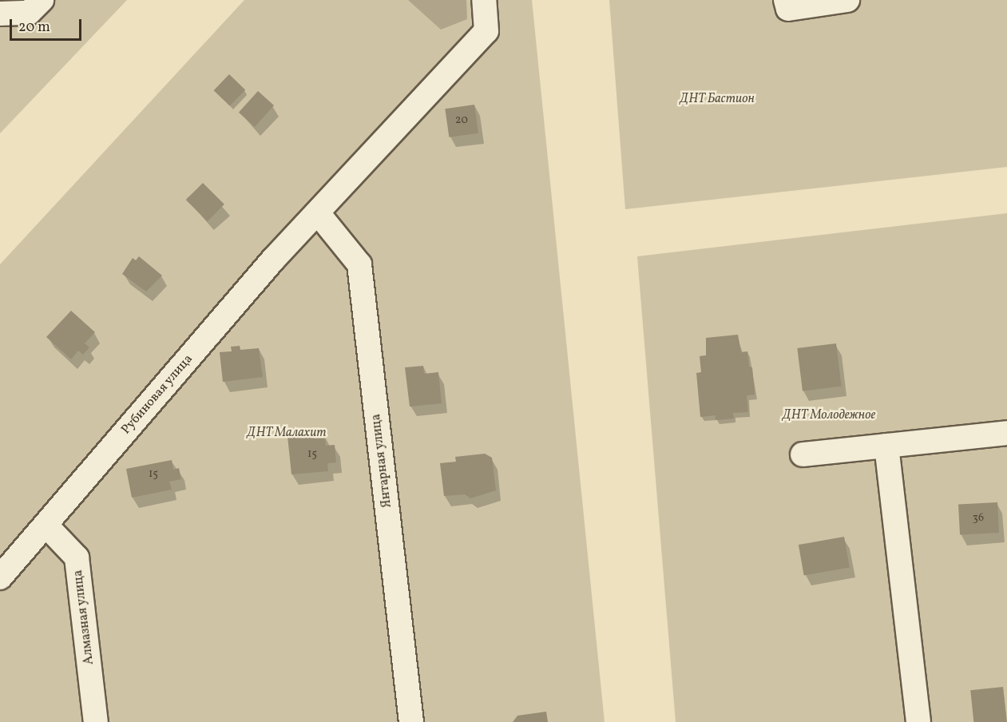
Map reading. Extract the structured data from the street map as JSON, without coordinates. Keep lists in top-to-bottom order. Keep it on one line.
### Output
{"streets":{"street":["Рубиновая улица","Янтарная улица","Алмазная улица"]},"crossings":[["Рубиновая улица","Янтарная улица"],["Рубиновая улица","Алмазная улица"]],"parks":["ДНТ Бастион","ДНТ Молодежное","ДНТ Малахит"],"house_numbers":["20","15","15","36"],"scale_bar":"20 m"}
